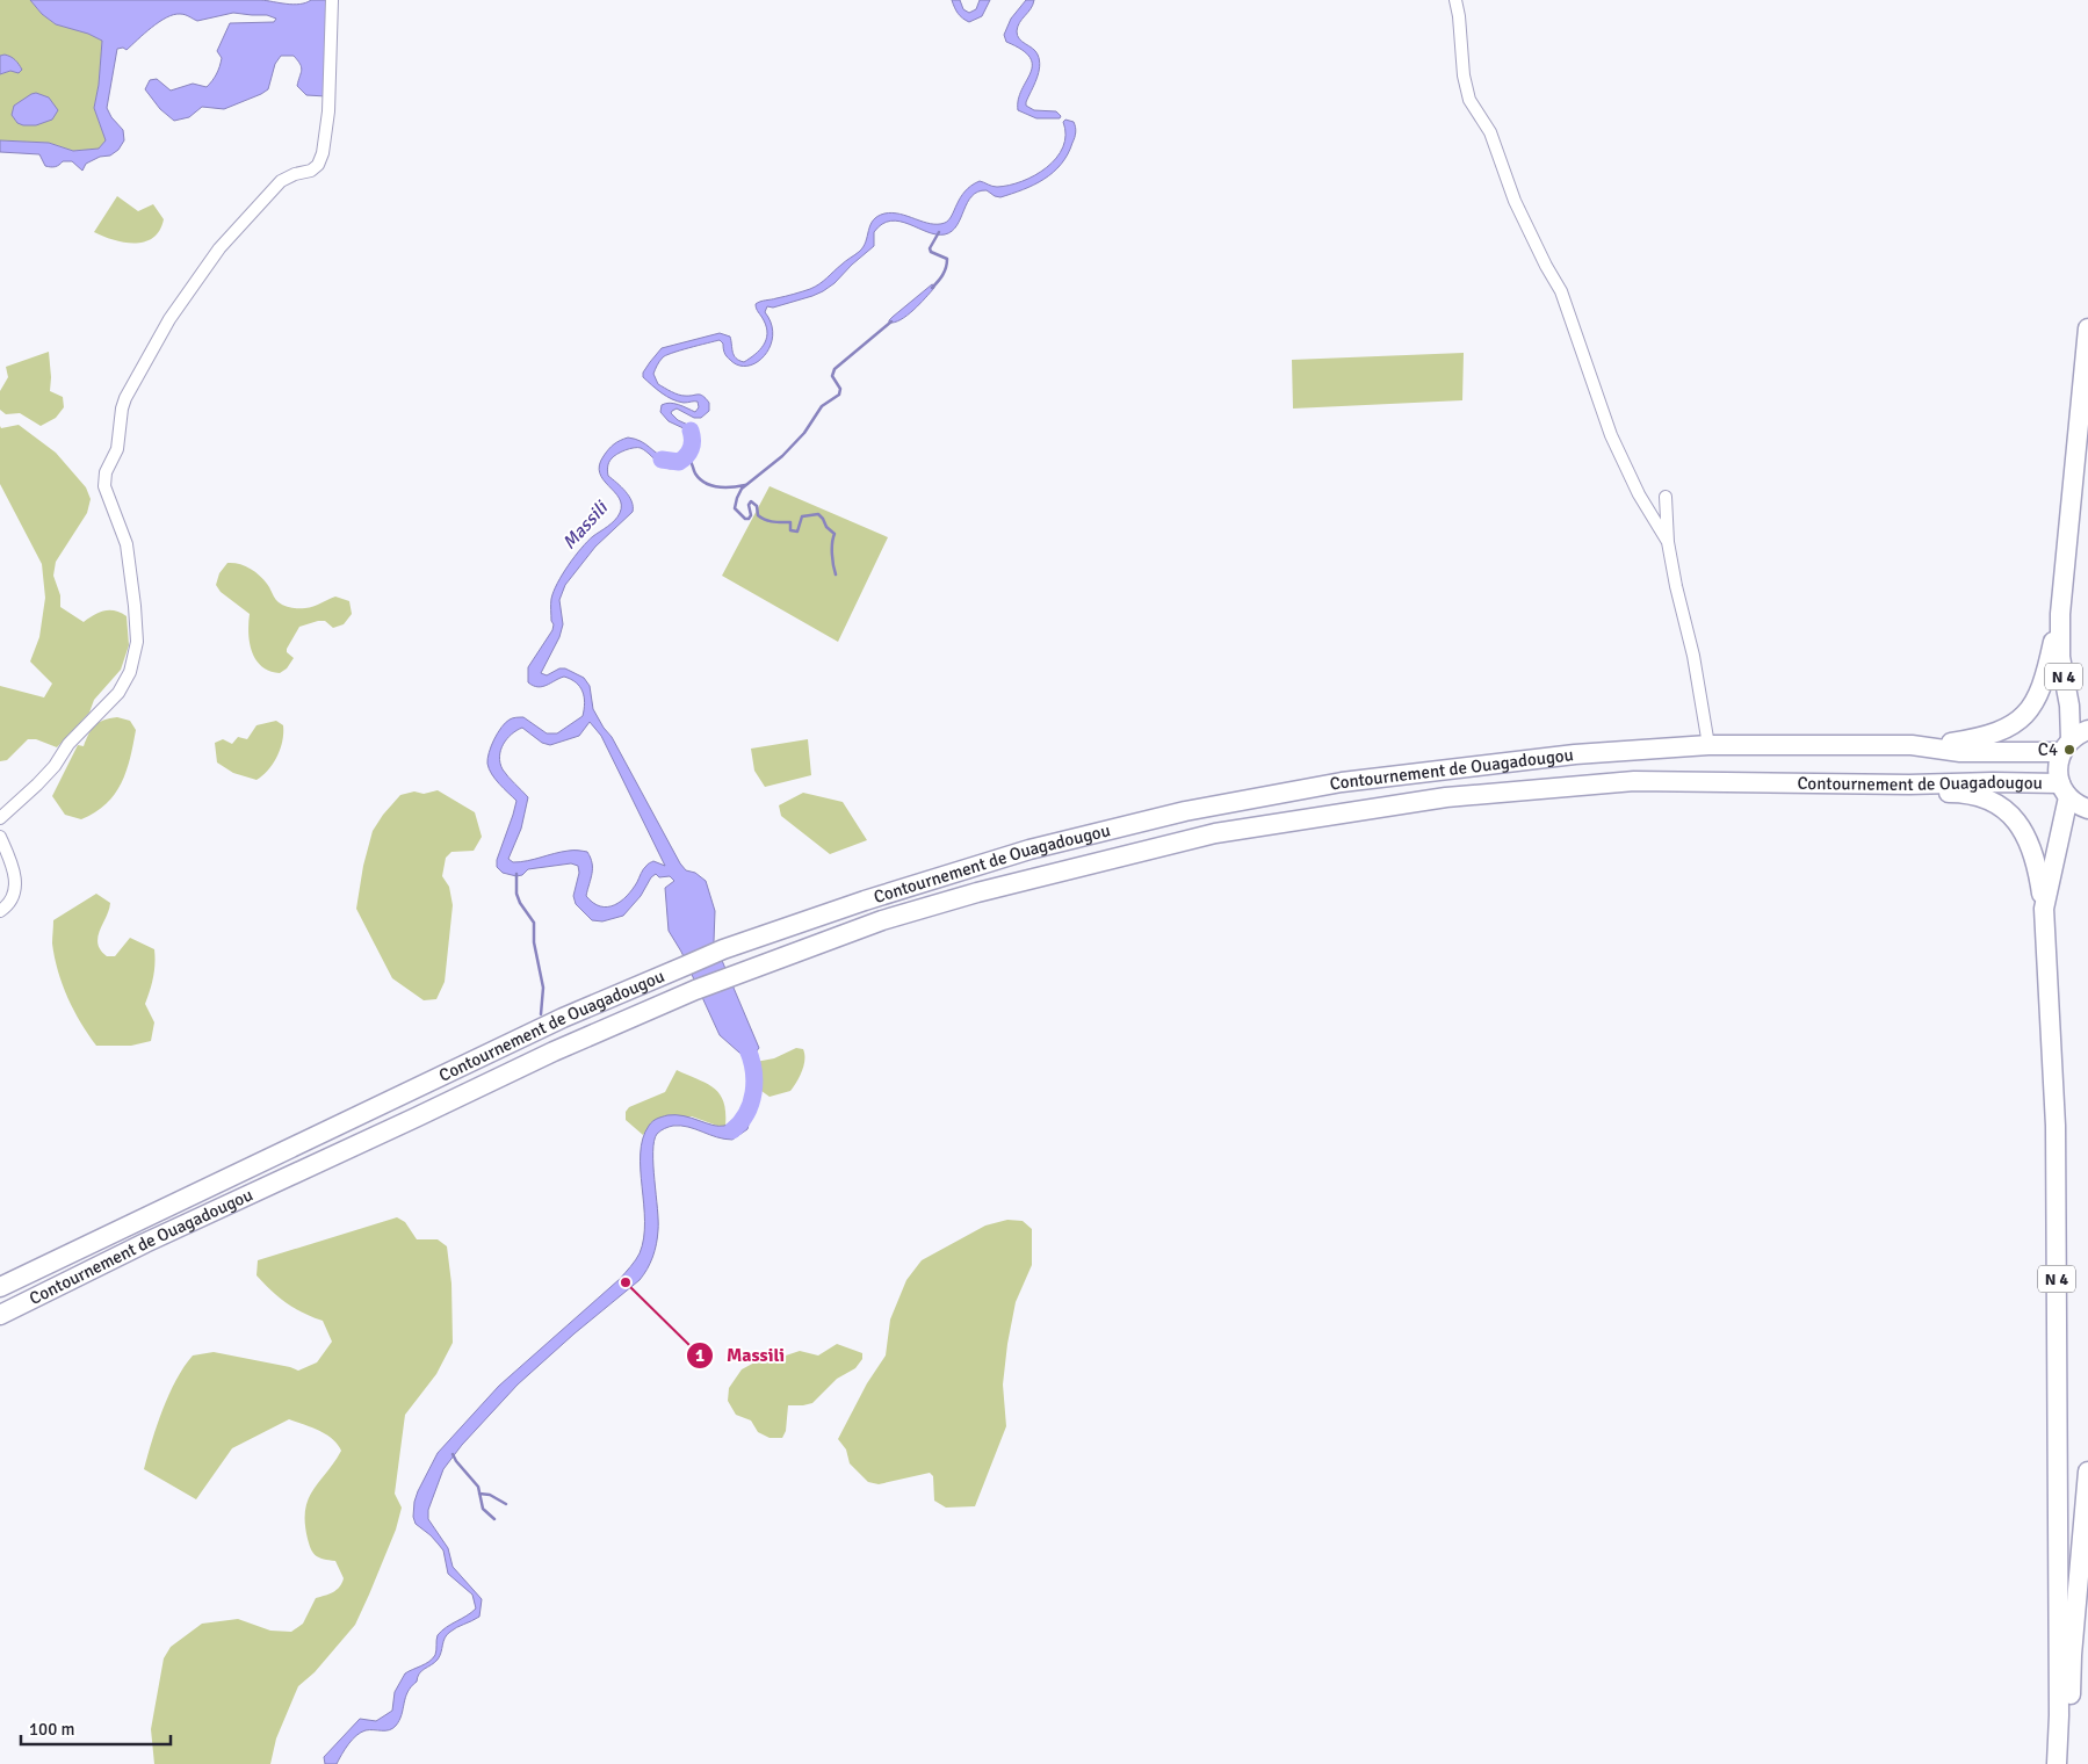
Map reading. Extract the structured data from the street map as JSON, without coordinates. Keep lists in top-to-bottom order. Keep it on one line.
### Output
{"streets":{"highway":["N 4","Contournement de Ouagadougou"]},"crossings":[["N 4","Contournement de Ouagadougou"]],"water":["Massili"],"places":["C4","Massili"],"scale_bar":"100 m"}
